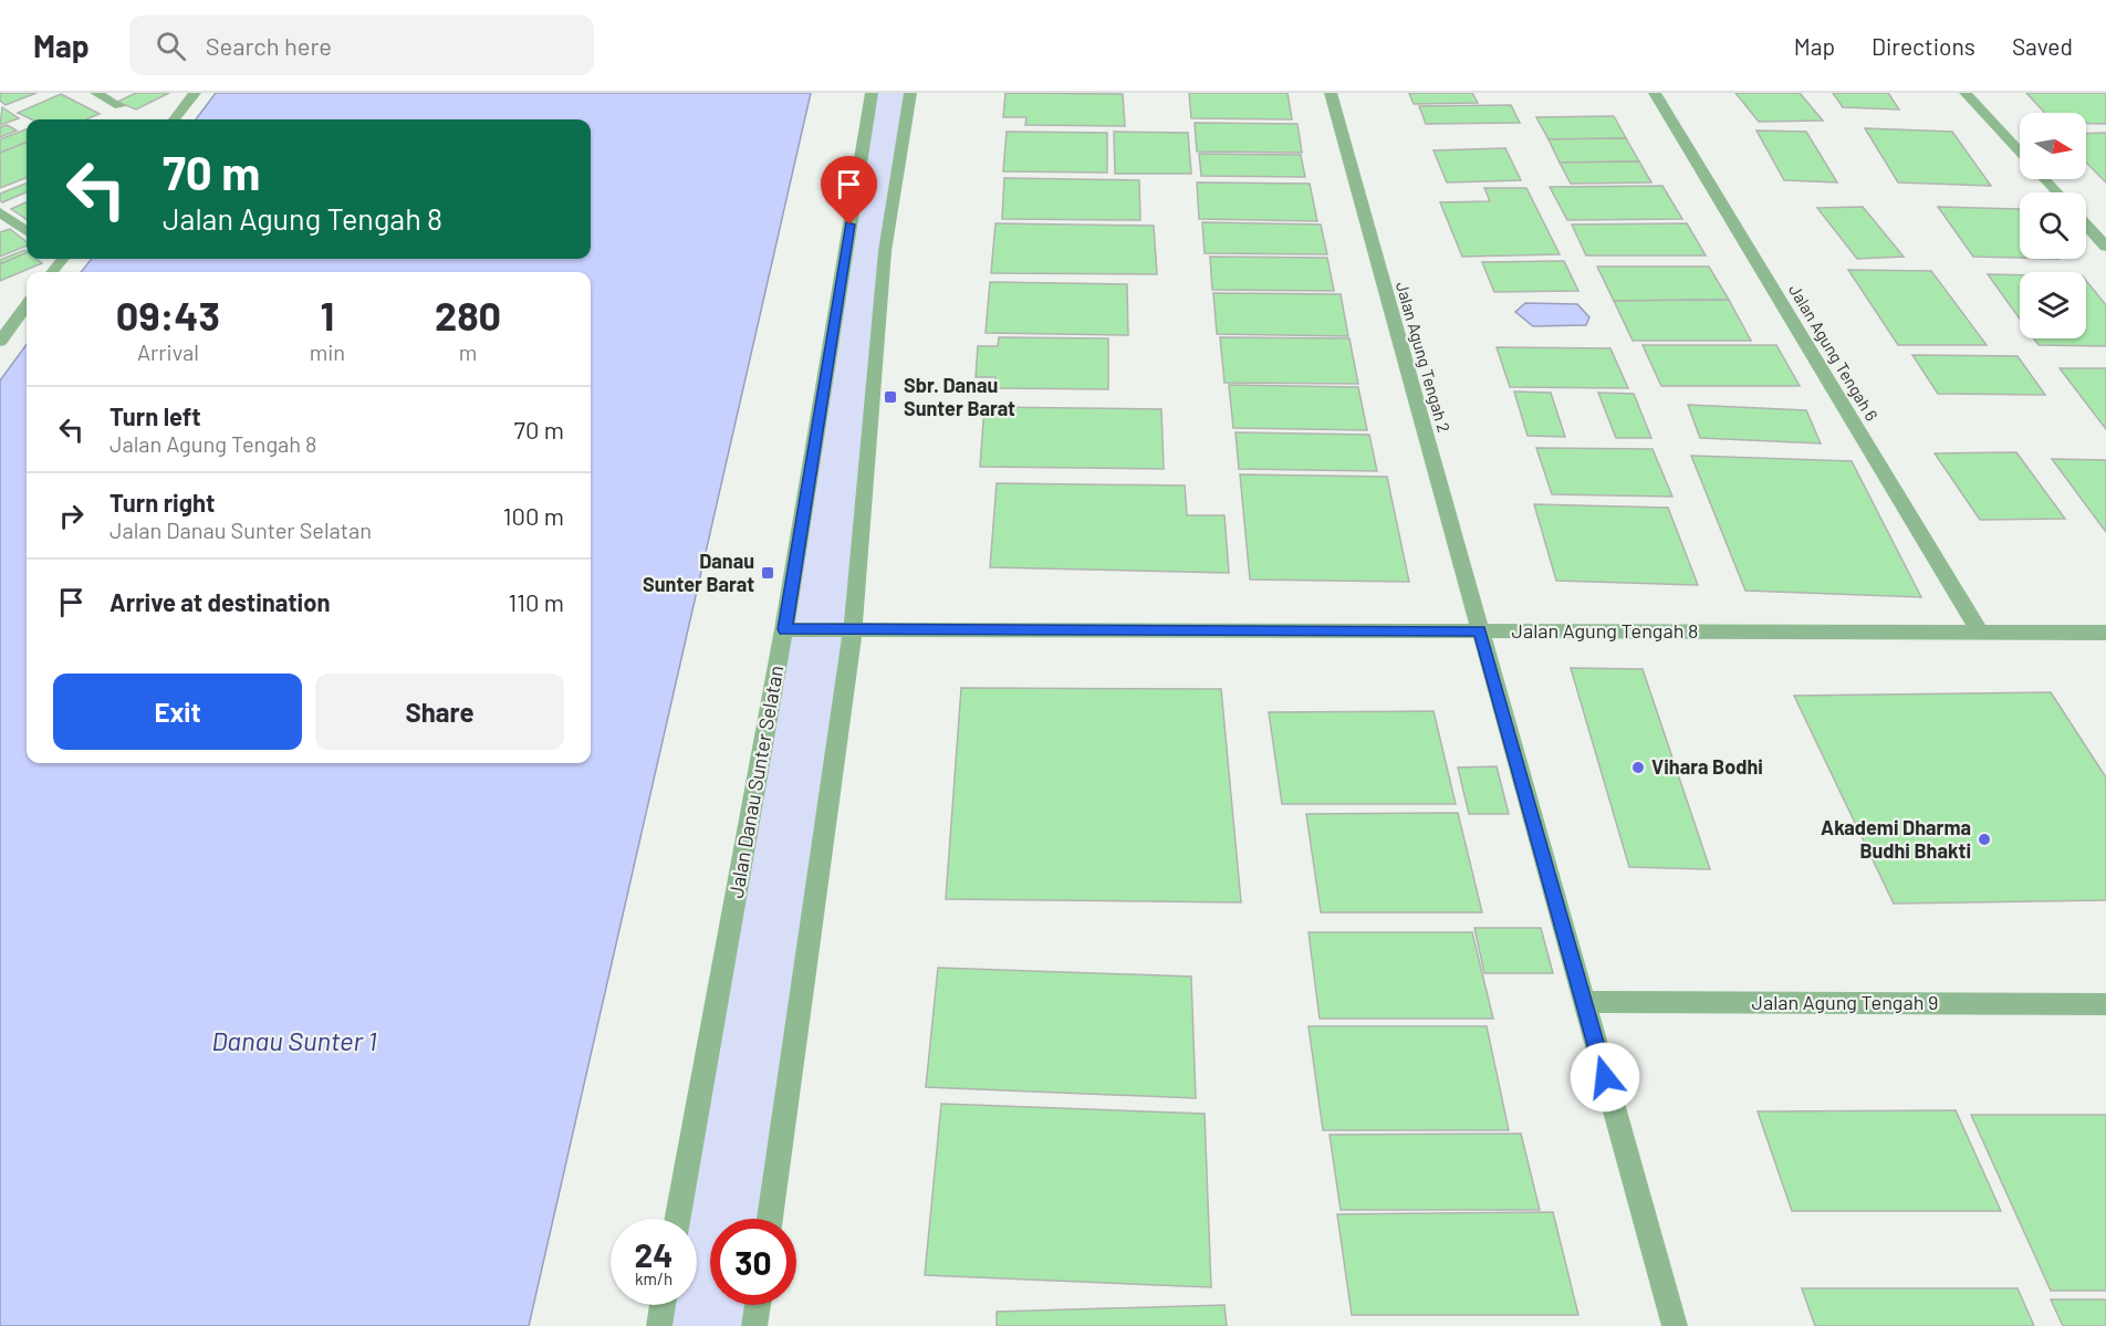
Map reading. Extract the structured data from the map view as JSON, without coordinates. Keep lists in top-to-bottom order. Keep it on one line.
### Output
{"streets":{"street":["Jalan Agung Tengah 6","Jalan Agung Tengah 2","Jalan Agung Tengah 8","Jalan Danau Sunter Selatan","Jalan Agung Tengah 9"]},"crossings":[["Jalan Agung Tengah 6","Jalan Agung Tengah 8"],["Jalan Agung Tengah 2","Jalan Agung Tengah 8"],["Jalan Agung Tengah 2","Jalan Agung Tengah 9"],["Jalan Agung Tengah 8","Jalan Danau Sunter Selatan"]],"water":["Danau Sunter 1"],"places":{"transit":["Sbr. Danau Sunter Barat","Danau Sunter Barat"],"other":["Vihara Bodhi","Akademi Dharma Budhi Bhakti"]},"north":"right","page":{"header":"Map","search":"Search here","nav":["Map","Directions","Saved"],"turn":["70 m","Jalan Agung Tengah 8"],"eta":["09:43","Arrival","1","min","280","m"],"list":[{"name":"Turn left","note":"Jalan Agung Tengah 8","value":"70 m"},{"name":"Turn right","note":"Jalan Danau Sunter Selatan","value":"100 m"},{"name":"Arrive at destination","value":"110 m"}],"buttons":["Exit","Share"],"speed":"24 km/h","limit":"30"}}
